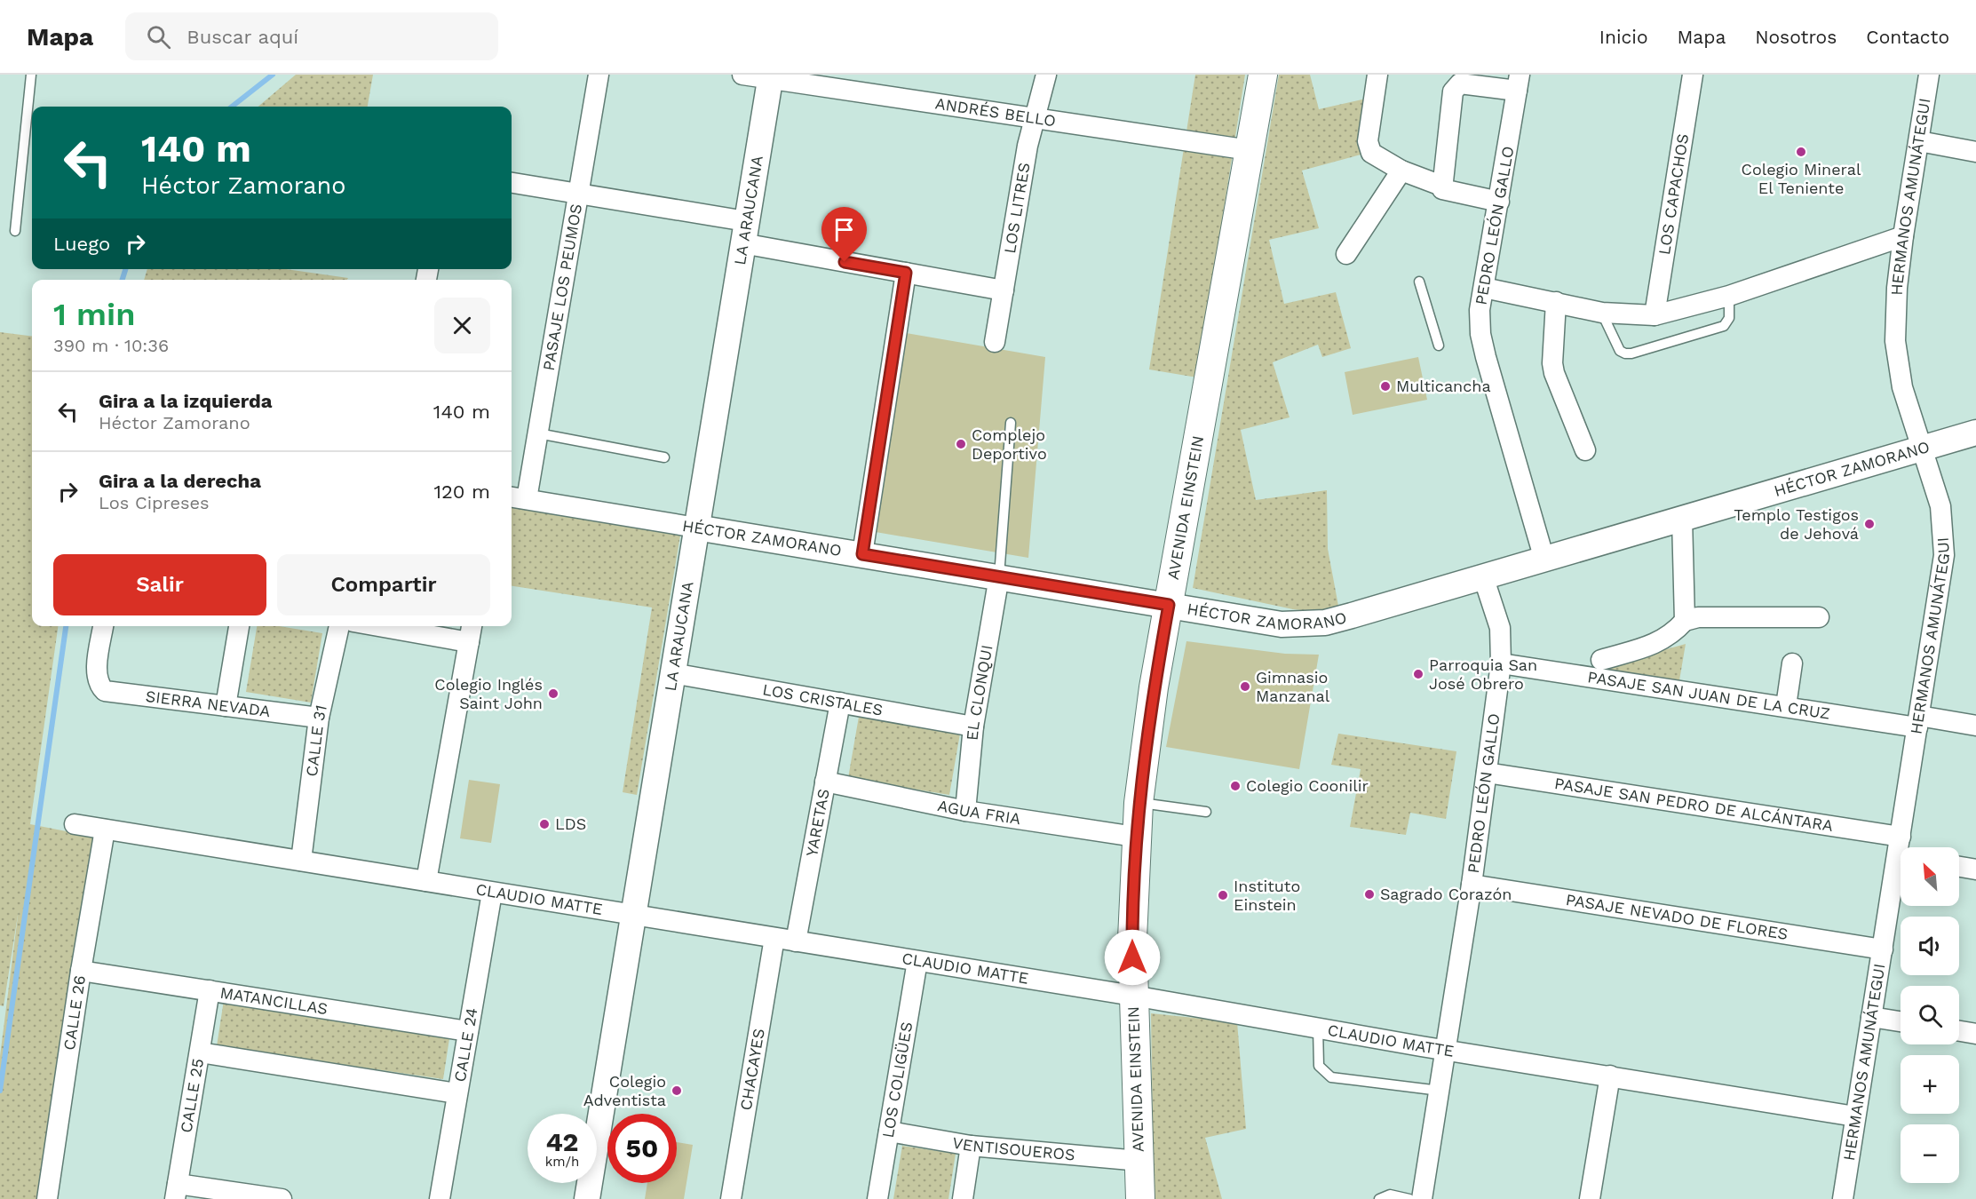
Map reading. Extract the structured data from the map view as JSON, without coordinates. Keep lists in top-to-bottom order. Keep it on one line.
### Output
{"streets":{"main road":["AVENIDA EINSTEIN"],"street":["ANDRÉS BELLO","LOS CAPACHOS","HERMANOS AMUNÁTEGUI","LOS LITRES","LA ARAUCANA","PEDRO LEÓN GALLO","PASAJE LOS PEUMOS","HÉCTOR ZAMORANO","EL CLONQUI","PASAJE SAN JUAN DE LA CRUZ","LOS CRISTALES","SIERRA NEVADA","CALLE 31","PASAJE SAN PEDRO DE ALCÁNTARA","AGUA FRIA","YARETAS","CLAUDIO MATTE","PASAJE NEVADO DE FLORES","MATANCILLAS","CALLE 26","CALLE 24","CHACAYES","LOS COLIGÜES","CALLE 25","VENTISOUEROS"]},"crossings":[["ANDRÉS BELLO","LOS LITRES"],["ANDRÉS BELLO","LA ARAUCANA"],["ANDRÉS BELLO","AVENIDA EINSTEIN"],["HERMANOS AMUNÁTEGUI","HÉCTOR ZAMORANO"],["HERMANOS AMUNÁTEGUI","PASAJE SAN JUAN DE LA CRUZ"],["HERMANOS AMUNÁTEGUI","PASAJE SAN PEDRO DE ALCÁNTARA"],["HERMANOS AMUNÁTEGUI","CLAUDIO MATTE"],["HERMANOS AMUNÁTEGUI","PASAJE NEVADO DE FLORES"],["LA ARAUCANA","HÉCTOR ZAMORANO"],["LA ARAUCANA","LOS CRISTALES"],["LA ARAUCANA","CLAUDIO MATTE"],["PEDRO LEÓN GALLO","HÉCTOR ZAMORANO"],["PEDRO LEÓN GALLO","PASAJE SAN JUAN DE LA CRUZ"],["PEDRO LEÓN GALLO","PASAJE SAN PEDRO DE ALCÁNTARA"],["PEDRO LEÓN GALLO","CLAUDIO MATTE"],["PEDRO LEÓN GALLO","PASAJE NEVADO DE FLORES"],["PASAJE LOS PEUMOS","HÉCTOR ZAMORANO"],["HÉCTOR ZAMORANO","AVENIDA EINSTEIN"],["HÉCTOR ZAMORANO","EL CLONQUI"],["AVENIDA EINSTEIN","AGUA FRIA"],["AVENIDA EINSTEIN","CLAUDIO MATTE"],["AVENIDA EINSTEIN","VENTISOUEROS"],["EL CLONQUI","LOS CRISTALES"],["EL CLONQUI","AGUA FRIA"],["LOS CRISTALES","YARETAS"],["SIERRA NEVADA","CALLE 31"],["CALLE 31","CLAUDIO MATTE"],["AGUA FRIA","YARETAS"],["YARETAS","CLAUDIO MATTE"],["CLAUDIO MATTE","CALLE 26"],["CLAUDIO MATTE","CALLE 24"],["CLAUDIO MATTE","CHACAYES"],["CLAUDIO MATTE","LOS COLIGÜES"],["MATANCILLAS","CALLE 26"],["MATANCILLAS","CALLE 24"],["MATANCILLAS","CALLE 25"],["LOS COLIGÜES","VENTISOUEROS"]],"places":["Colegio Mineral El Teniente","Multicancha","Complejo Deportivo","Templo Testigos de Jehová","Parroquia San José Obrero","Gimnasio Manzanal","Colegio Inglés Saint John","Colegio Coonilir","LDS","Sagrado Corazón","Instituto Einstein","Colegio Adventista"],"north":"top left","page":{"header":"Mapa","search":"Buscar aquí","nav":["Inicio","Mapa","Nosotros","Contacto"],"turn":["140 m","Héctor Zamorano"],"then":"Luego","heading":["1 min","390 m · 10:36"],"list":[{"name":"Gira a la izquierda","note":"Héctor Zamorano","value":"140 m"},{"name":"Gira a la derecha","note":"Los Cipreses","value":"120 m"}],"buttons":["Salir","Compartir"],"map_buttons":["+","−"],"speed":"42 km/h","limit":"50"}}
